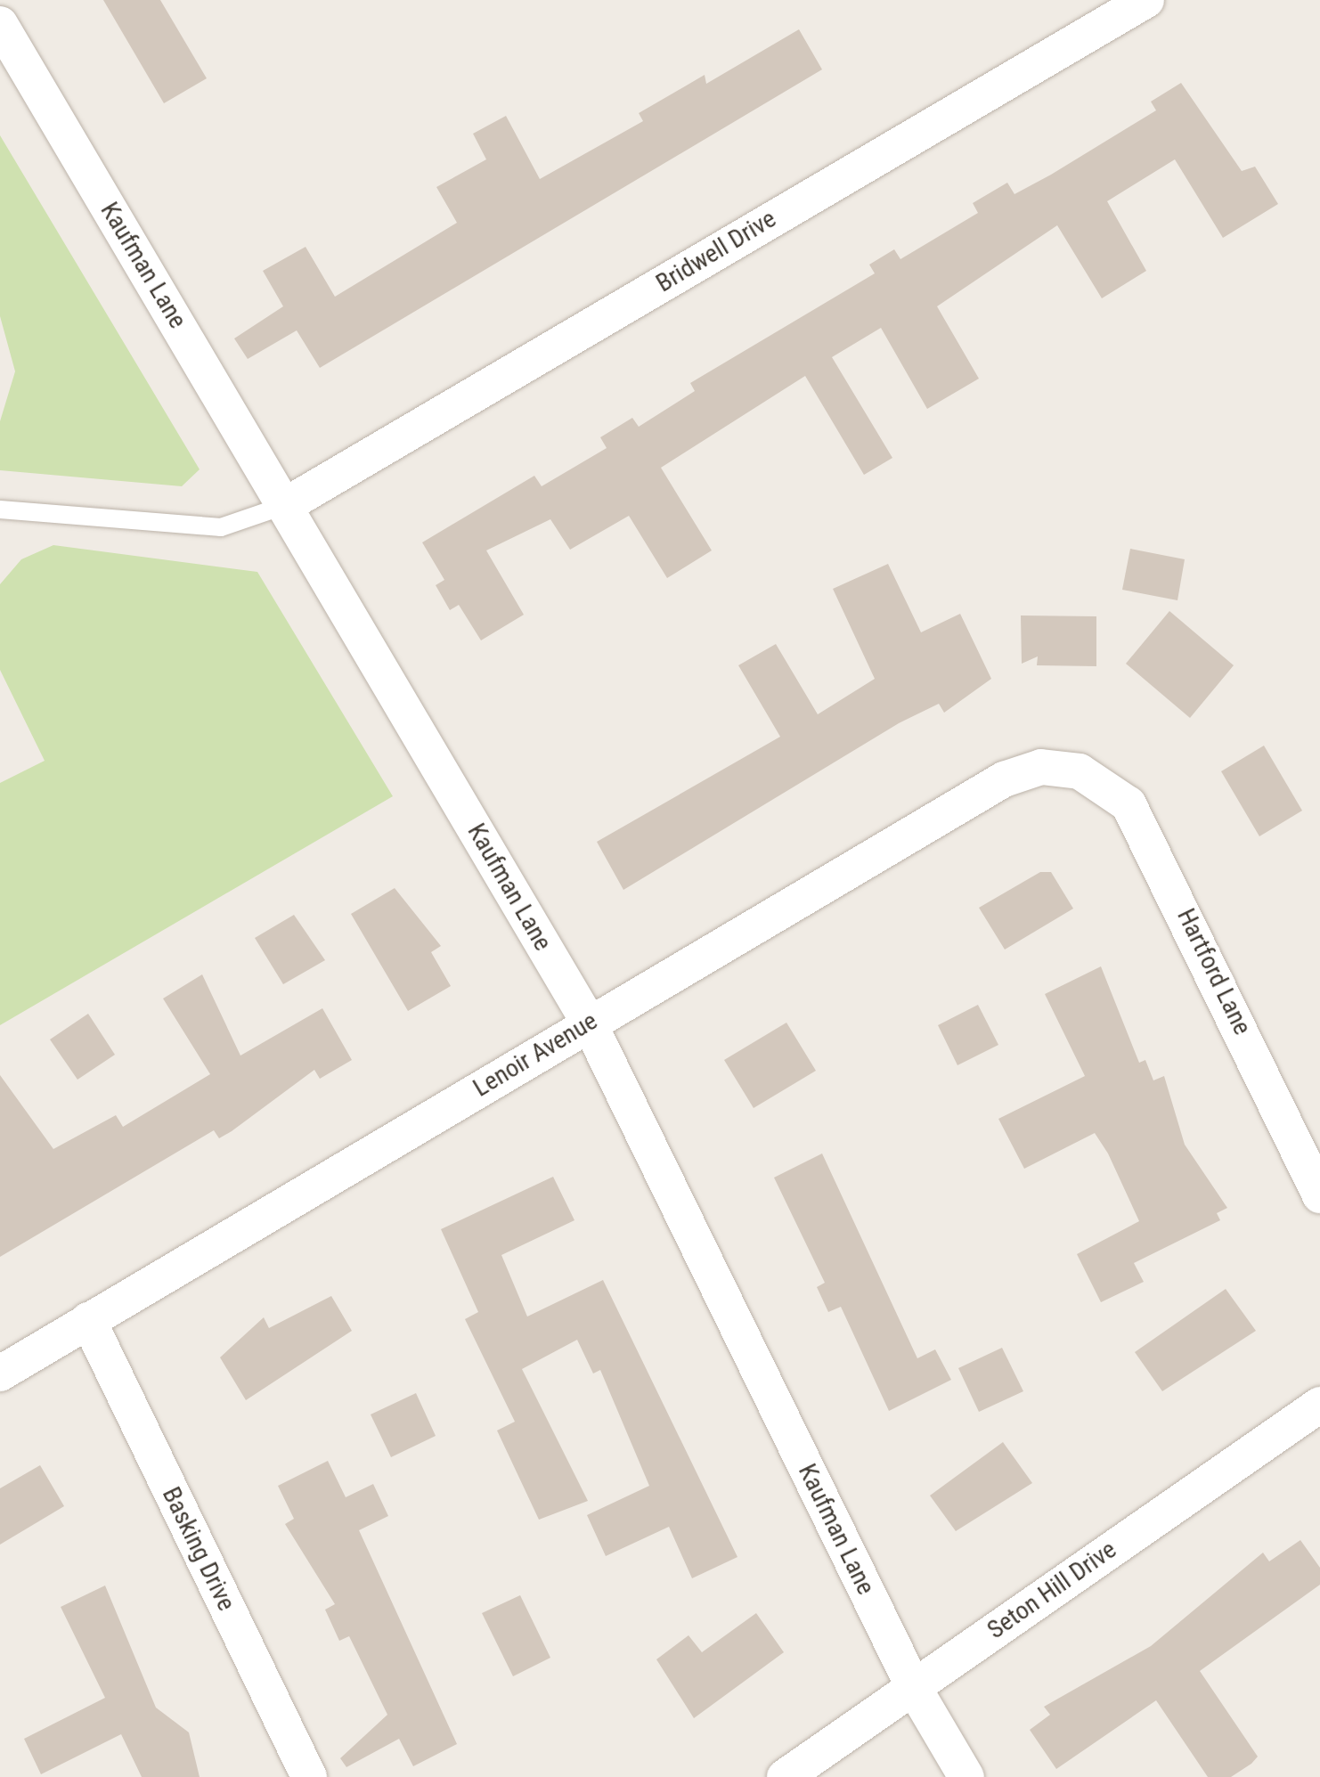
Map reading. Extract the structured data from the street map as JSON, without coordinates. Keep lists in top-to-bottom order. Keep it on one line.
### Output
{"streets":{"street":["Bridwell Drive","Kaufman Lane","Hartford Lane","Lenoir Avenue","Basking Drive","Seton Hill Drive"]},"crossings":[["Bridwell Drive","Kaufman Lane"],["Kaufman Lane","Lenoir Avenue"],["Kaufman Lane","Seton Hill Drive"],["Hartford Lane","Lenoir Avenue"],["Lenoir Avenue","Basking Drive"]]}
